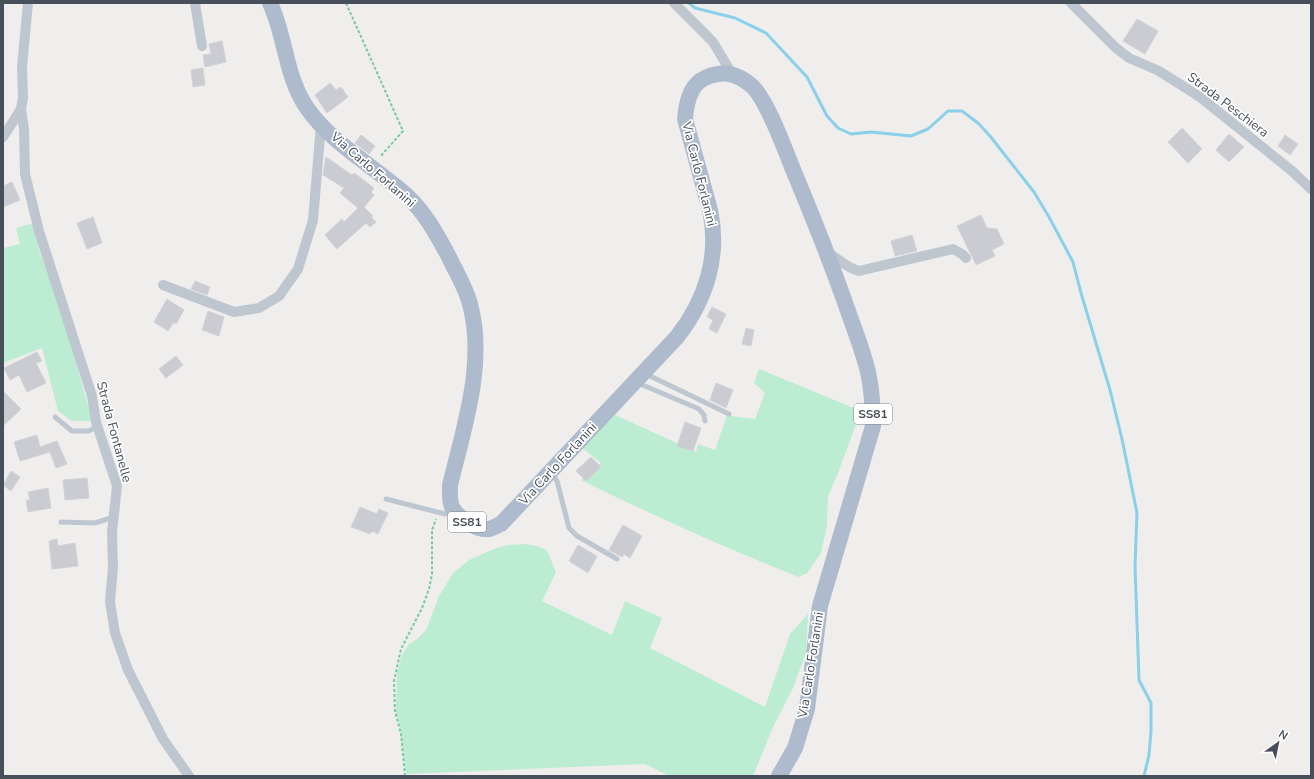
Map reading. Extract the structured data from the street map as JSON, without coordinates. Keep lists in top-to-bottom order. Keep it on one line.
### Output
{"streets":{"main road":["Via Carlo Forlanini","SS81"],"street":["Strada Peschiera","Strada Fontanelle"]},"north":"top right"}
